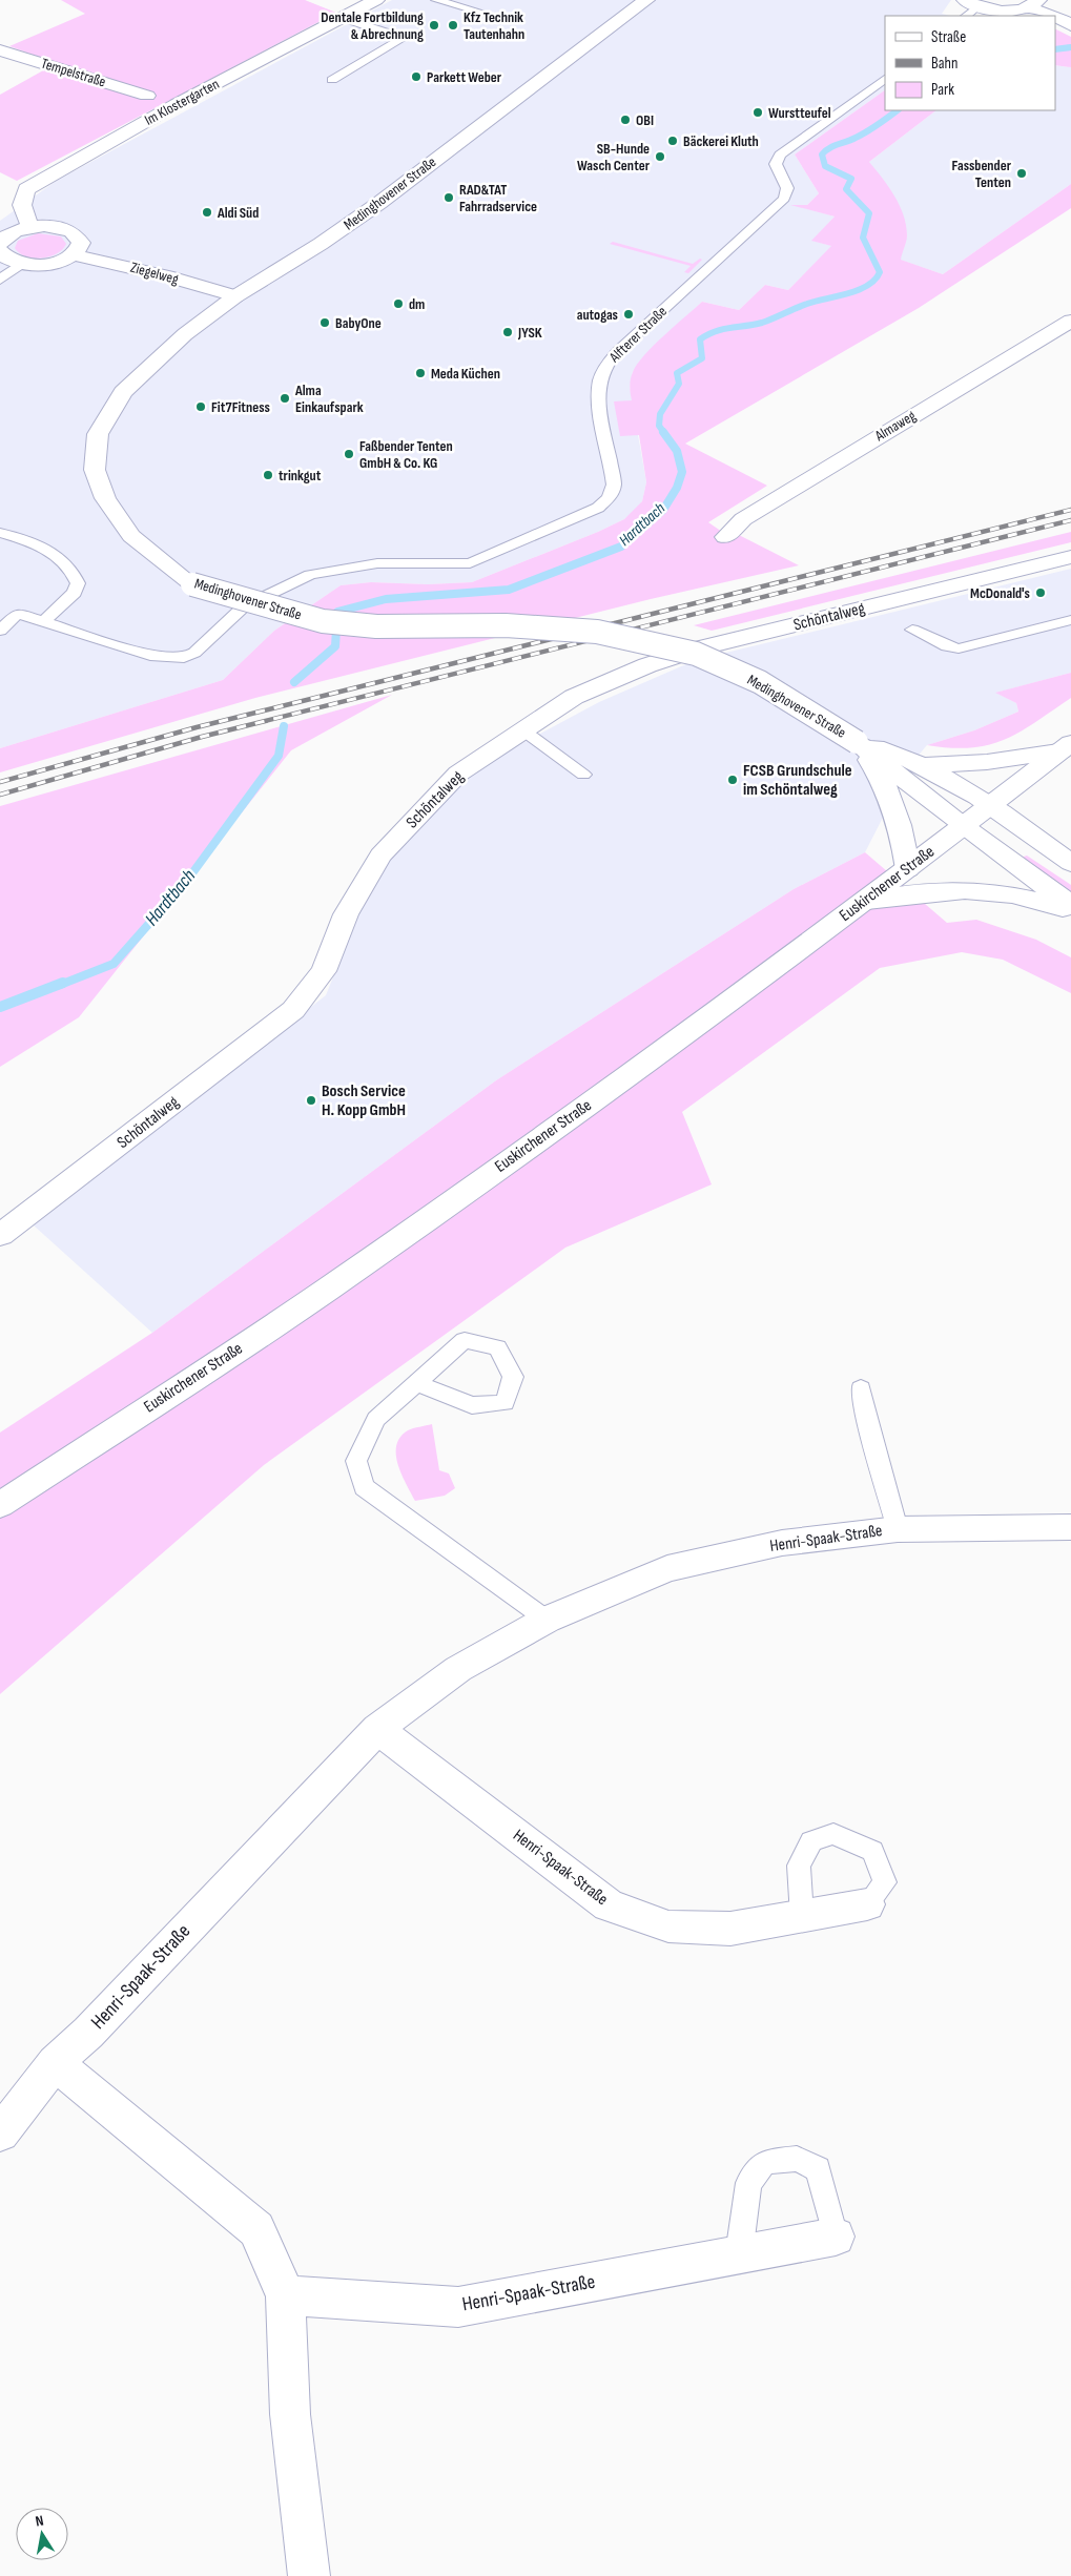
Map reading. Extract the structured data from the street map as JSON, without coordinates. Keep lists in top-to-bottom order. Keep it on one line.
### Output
{"streets":{"street":["Tempelstraße","Im Klostergarten","Medinghovener Straße","Ziegelweg","Almaweg","Schöntalweg","Euskirchener Straße","Henri-Spaak-Straße"],"lane":["Alfterer Straße"]},"crossings":[["Medinghovener Straße","Ziegelweg"],["Medinghovener Straße","Euskirchener Straße"]],"water":["Hardtbach"],"places":["Dentale Fortbildung & Abrechnung","Kfz Technik Tautenhahn","Parkett Weber","Wurstteufel","OBI","Bäckerei Kluth","SB-Hunde Wasch Center","Fassbender Tenten","RAD&TAT Fahrradservice","Aldi Süd","dm","autogas","BabyOne","JYSK","Meda Küchen","Alma Einkaufspark","Fit7Fitness","Faßbender Tenten GmbH & Co. KG","trinkgut","McDonald's","FCSB Grundschule im Schöntalweg","Bosch Service H. Kopp GmbH"],"legend":["Straße","Bahn","Park"],"north":"top"}
